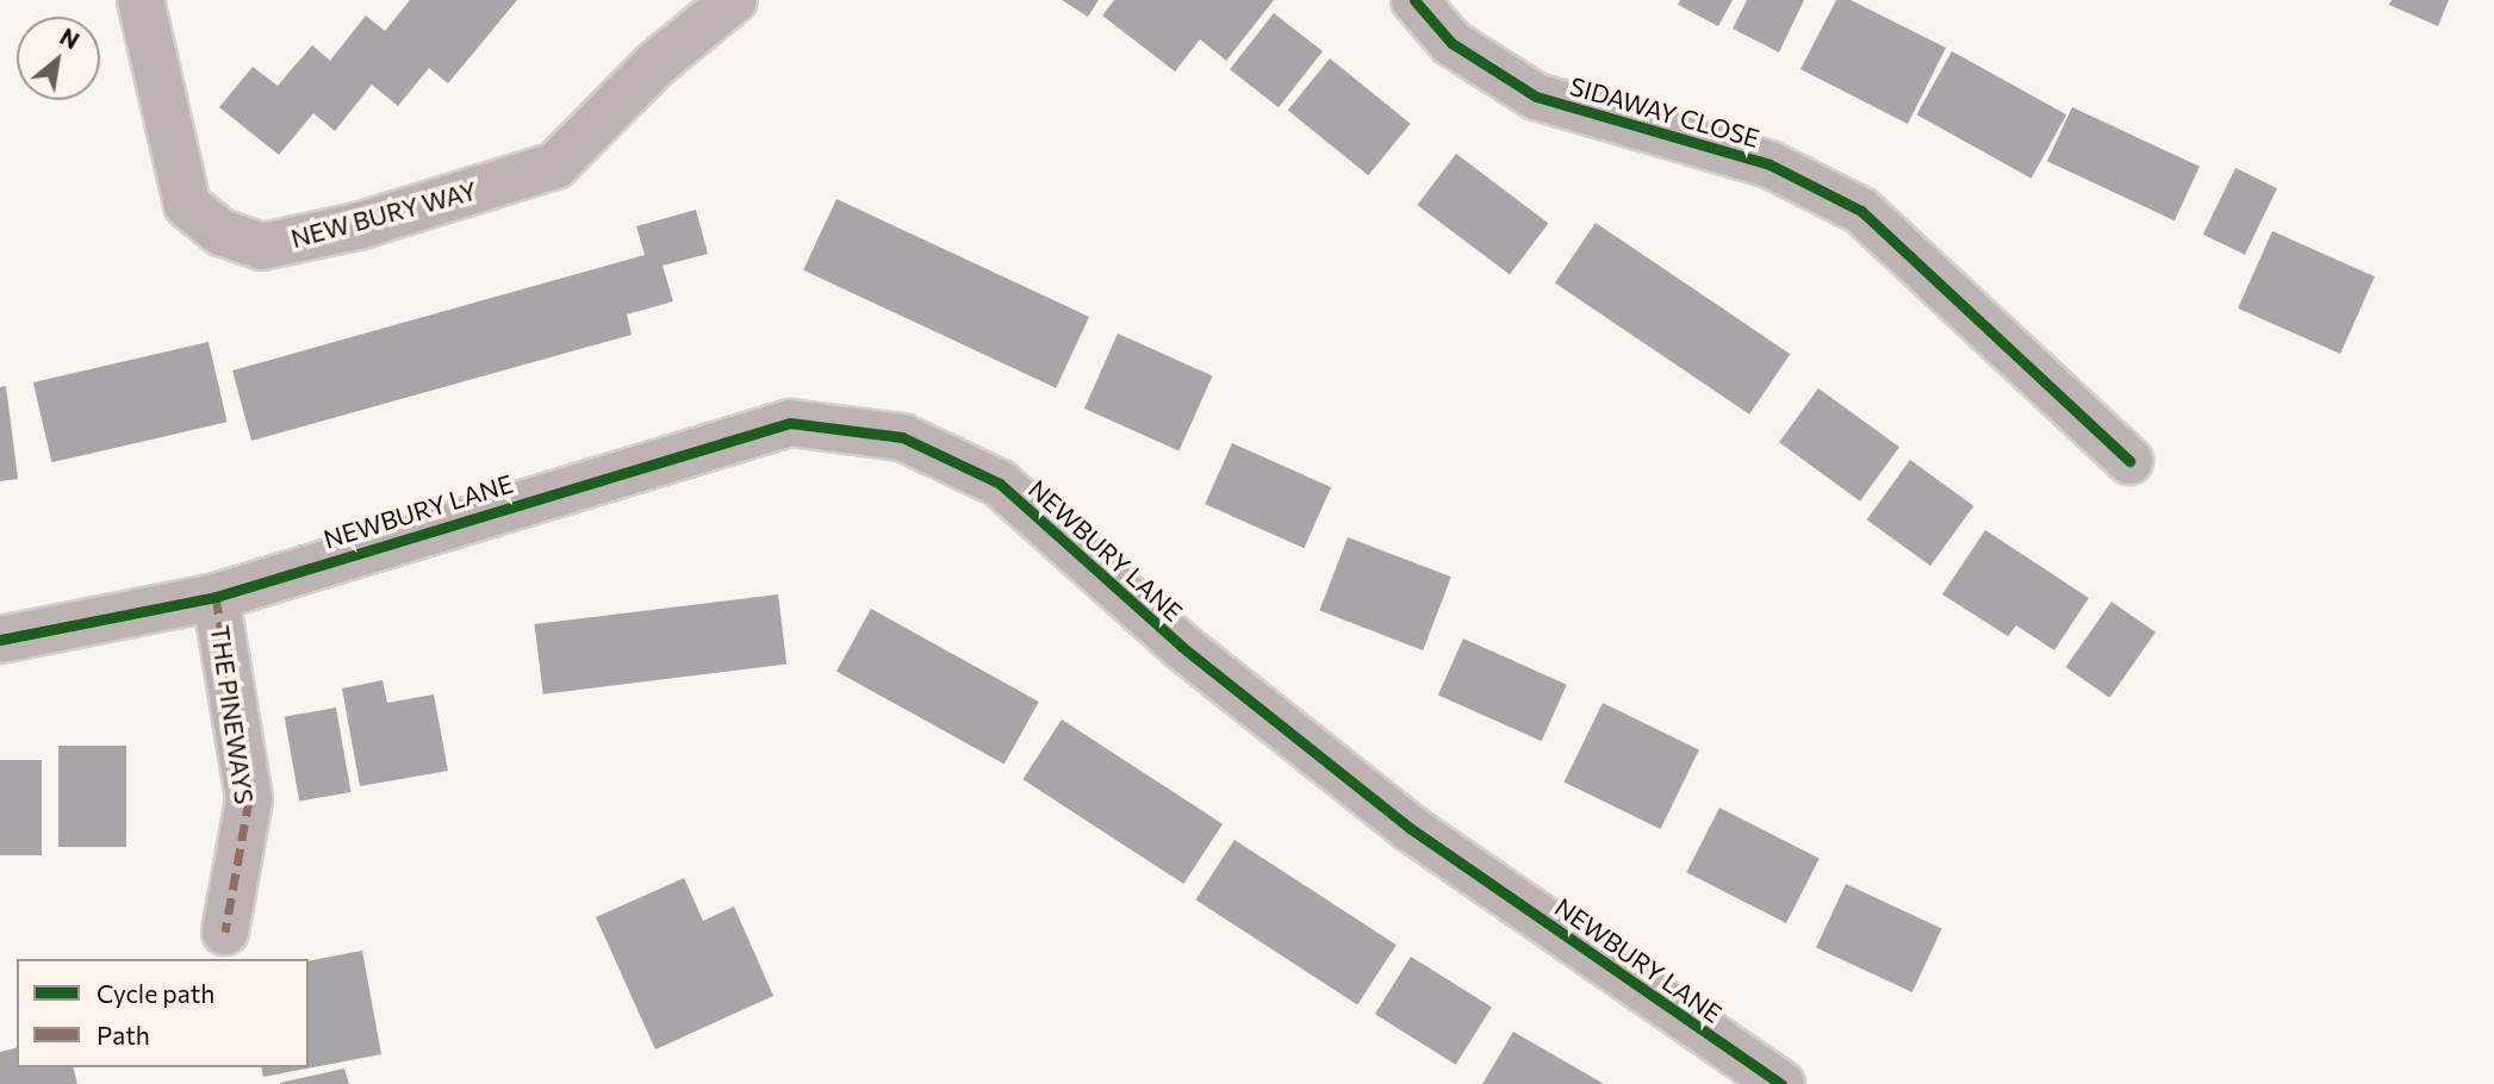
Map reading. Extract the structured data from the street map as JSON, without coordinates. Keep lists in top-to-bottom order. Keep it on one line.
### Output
{"streets":{"street":["SIDAWAY CLOSE","NEW BURY WAY","NEWBURY LANE","THE PINEWAYS"]},"crossings":[["NEWBURY LANE","THE PINEWAYS"]],"legend":["Cycle path","Path"],"north":"top right"}
